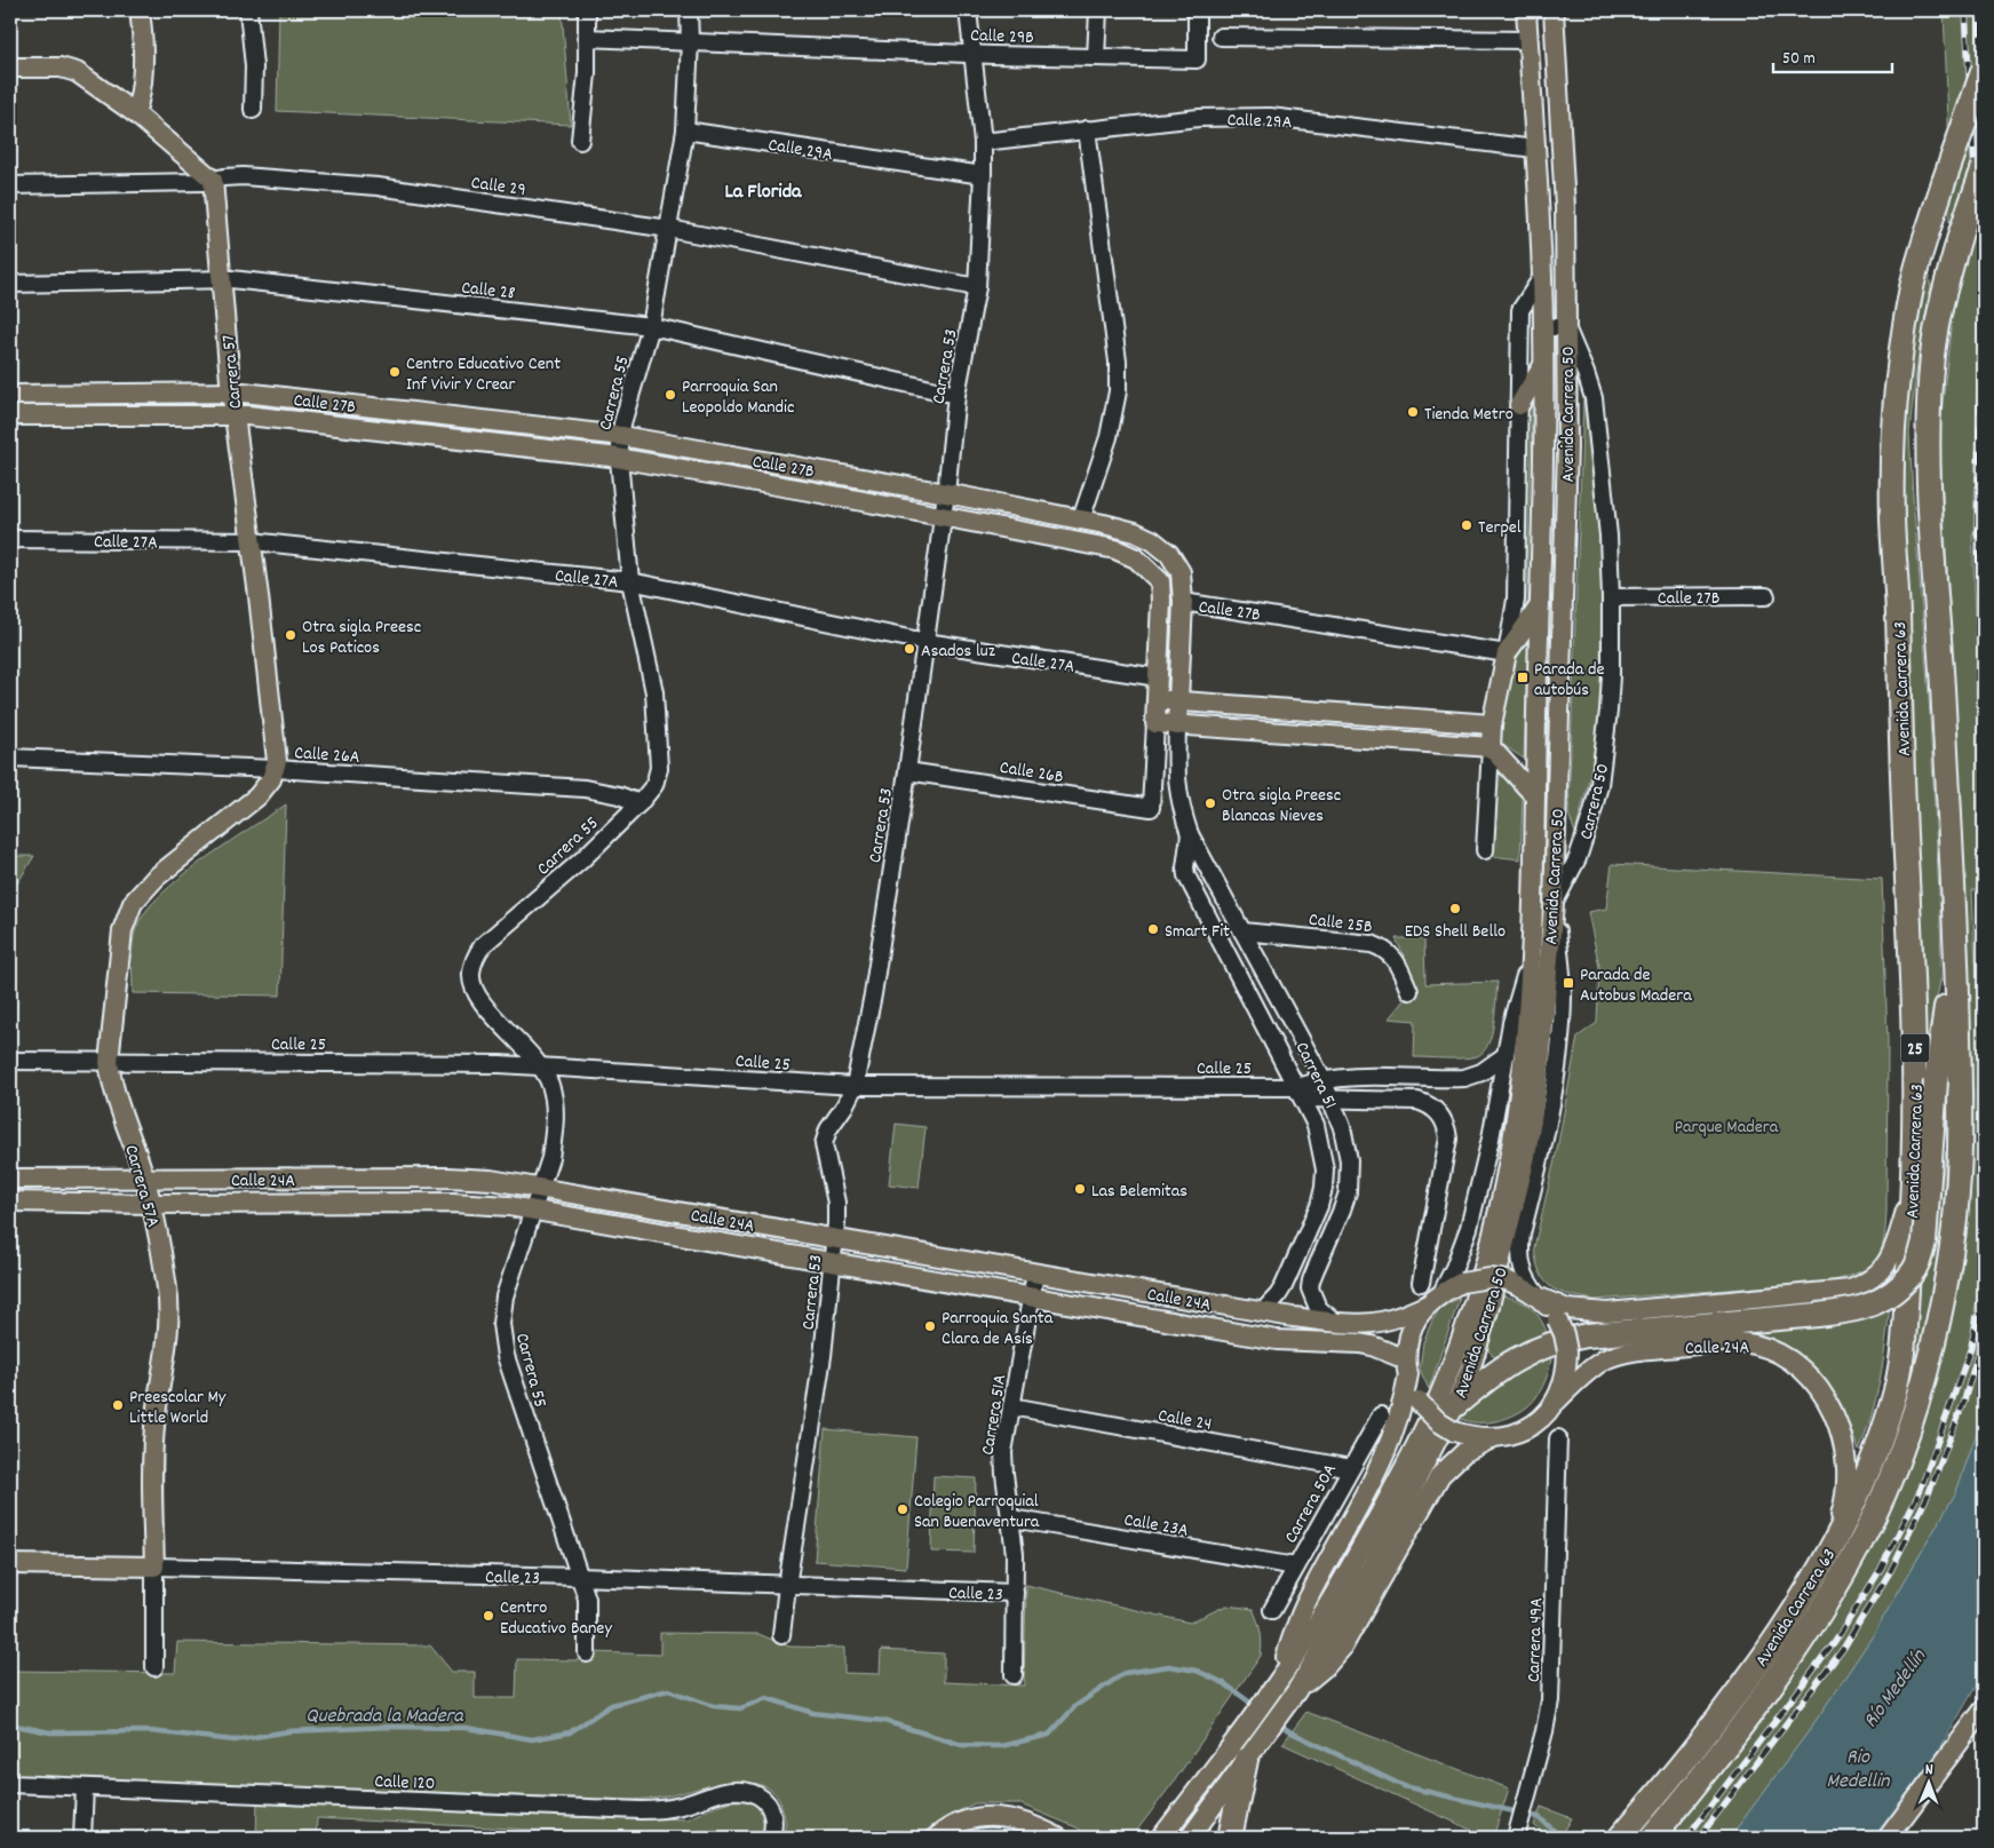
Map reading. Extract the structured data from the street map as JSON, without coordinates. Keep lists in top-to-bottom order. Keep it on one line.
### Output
{"streets":{"highway":["Avenida Carrera 63","25"],"main road":["Carrera 57","Calle 27B","Avenida Carrera 50","Carrera 51","Calle 24A","Carrera 57A","Calle 23"],"street":["Calle 29B","Calle 29A","Calle 29","Calle 28","Carrera 53","Carrera 55","Calle 27A","Calle 26A","Calle 26B","Carrera 50","Calle 25B","Calle 25","Carrera 51A","Calle 24","Carrera 50A","Calle 23A","Carrera 49A","Calle 120"]},"crossings":[["Calle 29B","Carrera 53"],["Calle 29B","Carrera 55"],["Calle 29A","Carrera 53"],["Calle 29A","Carrera 55"],["Calle 29A","Avenida Carrera 50"],["Calle 29","Carrera 53"],["Calle 29","Carrera 57"],["Calle 29","Carrera 55"],["Calle 28","Carrera 53"],["Calle 28","Carrera 57"],["Calle 28","Carrera 55"],["Carrera 53","Calle 27B"],["Carrera 53","Calle 27A"],["Carrera 53","Calle 26B"],["Carrera 53","Calle 25"],["Carrera 53","Calle 24A"],["Carrera 53","Calle 23"],["Carrera 57","Calle 27B"],["Carrera 57","Calle 27A"],["Carrera 57","Calle 26A"],["Carrera 57","Carrera 57A"],["Carrera 55","Calle 27B"],["Carrera 55","Calle 27A"],["Carrera 55","Calle 26A"],["Carrera 55","Calle 25"],["Carrera 55","Calle 24A"],["Carrera 55","Calle 23"],["Calle 27B","Calle 27A"],["Calle 27B","Carrera 50"],["Calle 27B","Carrera 51"],["Avenida Carrera 50","Carrera 50"],["Avenida Carrera 63","Calle 24A"],["Calle 26A","Carrera 57A"],["Calle 25B","Carrera 51"],["Calle 25","Carrera 51"],["Calle 25","Carrera 57A"],["Carrera 51","Calle 24A"],["Calle 24A","Carrera 57A"],["Calle 24A","Carrera 51A"],["Carrera 57A","Calle 23"],["Carrera 51A","Calle 24"],["Carrera 51A","Calle 23A"],["Carrera 51A","Calle 23"],["Calle 24","Carrera 50A"],["Carrera 50A","Calle 23A"]],"districts":["La Florida"],"water":["Río Medellín","Quebrada la Madera","Rio Medellin"],"parks":["Parque Madera"],"places":{"other":["Centro Educativo Cent Inf Vivir Y Crear","Parroquia San Leopoldo Mandic","Tienda Metro","Terpel","Otra sigla Preesc Los Paticos","Asados luz","Otra sigla Preesc Blancas Nieves","EDS Shell Bello","Smart Fit","Las Belemitas","Parroquia Santa Clara de Asís","Preescolar My Little World","Colegio Parroquial San Buenaventura","Centro Educativo Baney"],"transit":["Parada de autobús","Parada de Autobus Madera"]},"scale_bar":"50 m","north":"top"}
